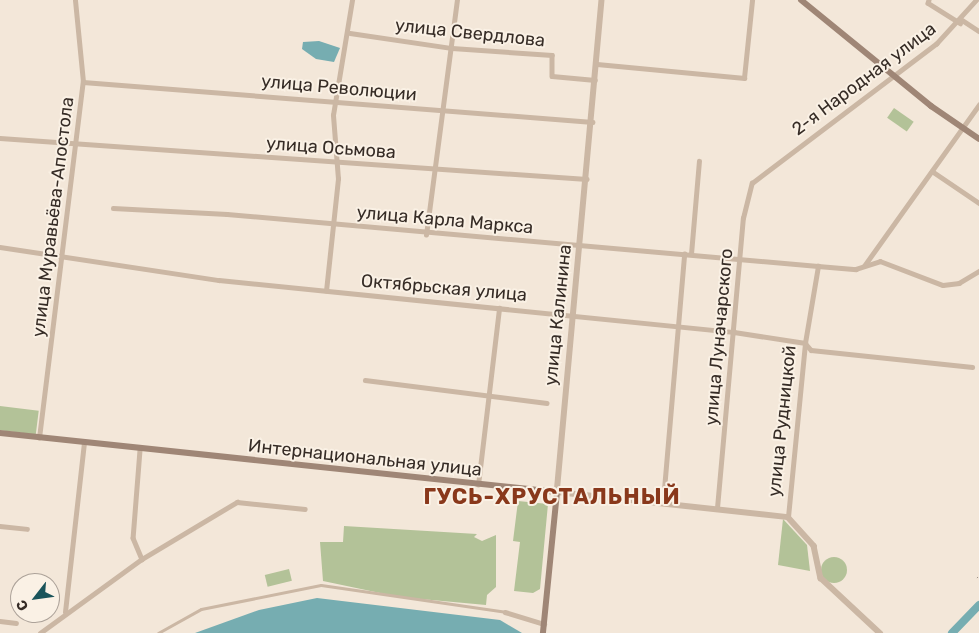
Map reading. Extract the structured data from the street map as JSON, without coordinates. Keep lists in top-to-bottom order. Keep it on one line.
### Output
{"streets":{"main road":["улица Калинина","Интернациональная улица"],"street":["улица Свердлова","2-я Народная улица","улица Революции","улица Осьмова","улица Муравьёва-Апостола","улица Карла Маркса","Октябрьская улица","улица Луначарского","улица Рудницкой"]},"crossings":[["улица Свердлова","улица Калинина"],["2-я Народная улица","улица Луначарского"],["улица Революции","улица Муравьёва-Апостола"],["улица Революции","улица Калинина"],["улица Осьмова","улица Муравьёва-Апостола"],["улица Осьмова","улица Калинина"],["улица Муравьёва-Апостола","Октябрьская улица"],["улица Муравьёва-Апостола","Интернациональная улица"],["улица Карла Маркса","улица Калинина"],["улица Карла Маркса","улица Луначарского"],["улица Карла Маркса","улица Рудницкой"],["Октябрьская улица","улица Калинина"],["Октябрьская улица","улица Луначарского"],["Октябрьская улица","улица Рудницкой"],["улица Калинина","Интернациональная улица"],["улица Луначарского","Интернациональная улица"],["улица Рудницкой","Интернациональная улица"]],"districts":["ГУСЬ-ХРУСТАЛЬНЫЙ"],"north":"bottom left"}
